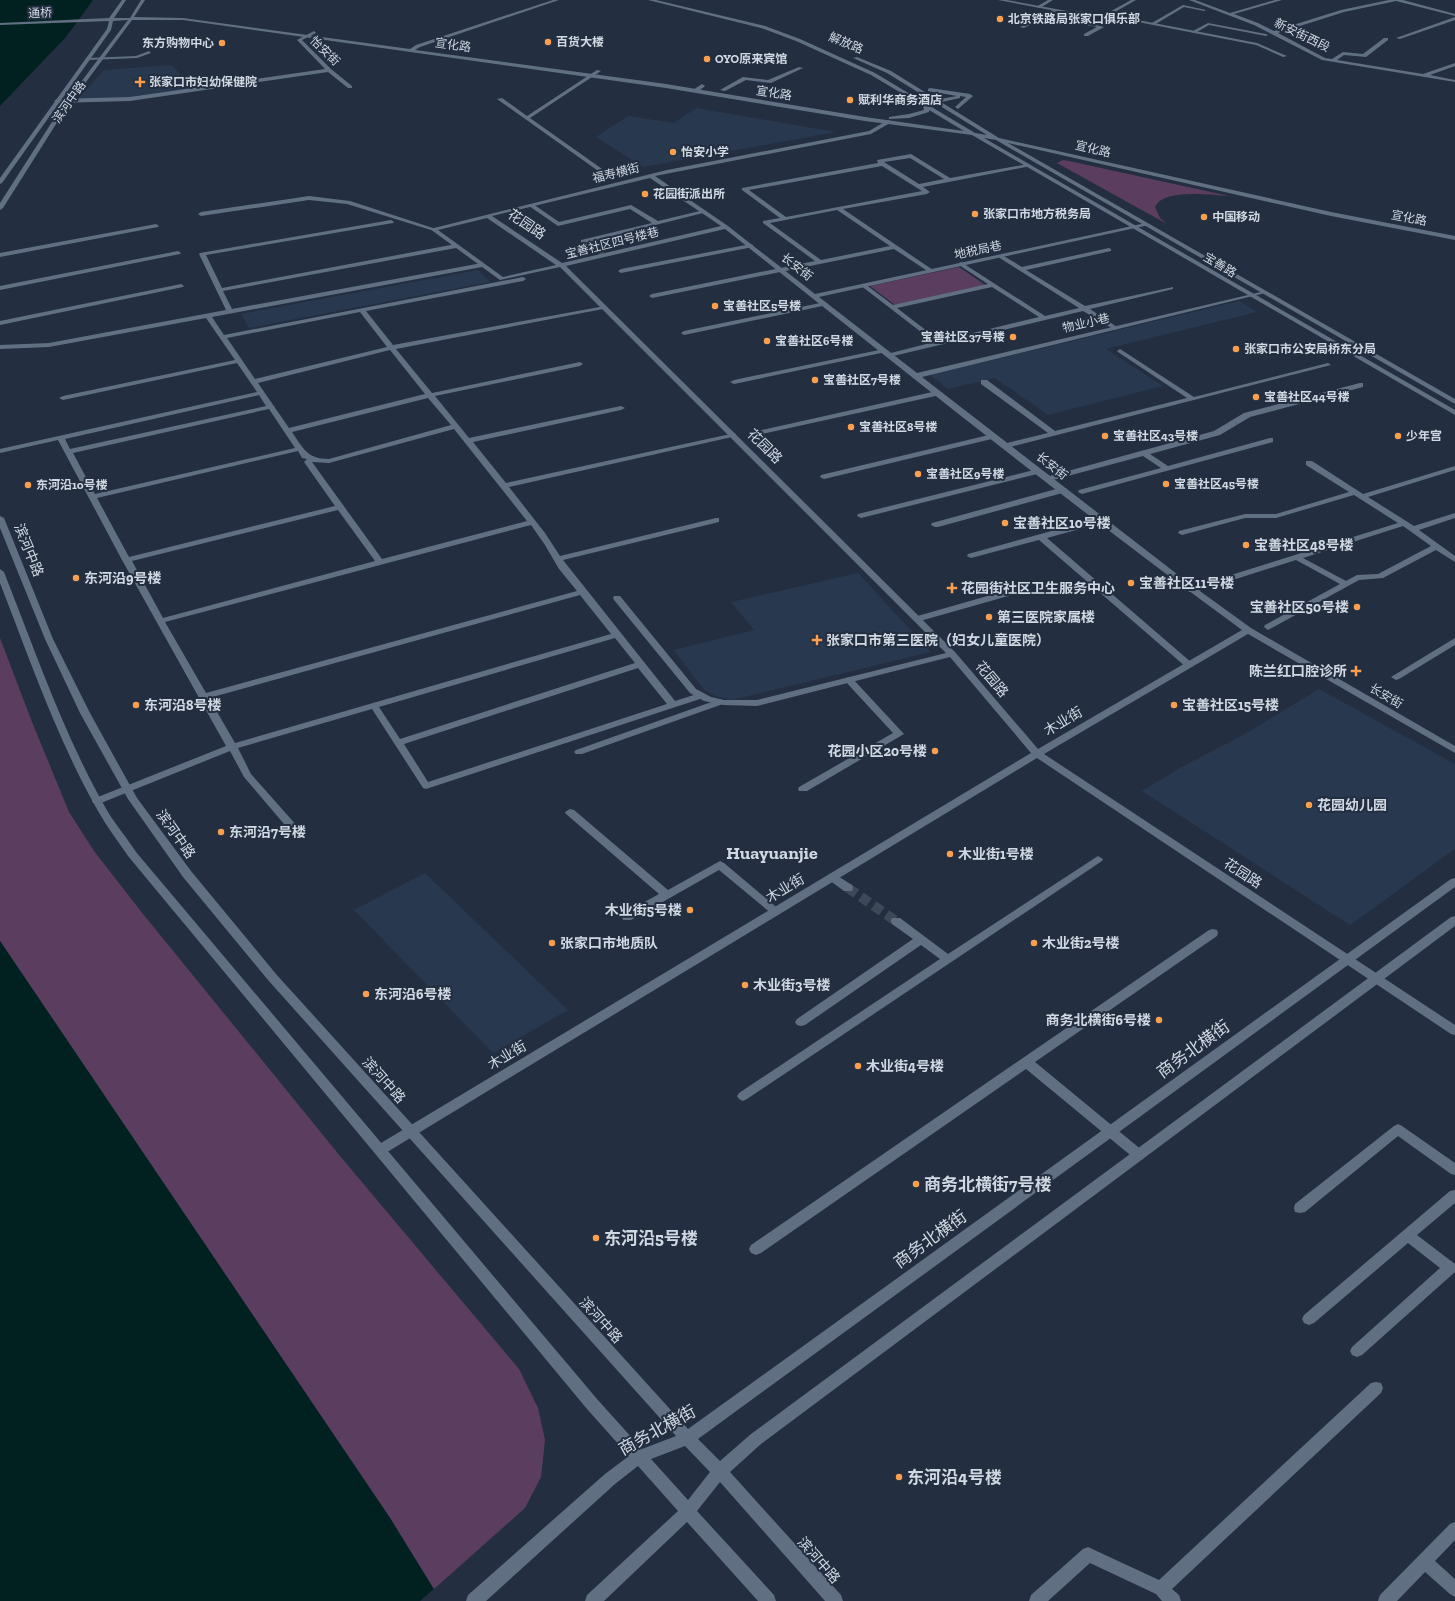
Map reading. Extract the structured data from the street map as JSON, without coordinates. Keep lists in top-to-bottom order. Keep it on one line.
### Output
{"streets":{"street":["通桥","新安街西段","解放路","宣化路","怡安街","滨河中路","福寿横街","花园路","宝善社区四号楼巷","地税局巷","宝善路","长安街","物业小巷","木业街","商务北横街"]},"crossings":[["通桥","宣化路"],["通桥","滨河中路"],["解放路","宣化路"],["解放路","宝善路"],["宣化路","怡安街"],["宣化路","滨河中路"],["宣化路","福寿横街"],["宣化路","宝善路"],["滨河中路","木业街"],["滨河中路","商务北横街"],["福寿横街","花园路"],["福寿横街","长安街"],["花园路","宝善社区四号楼巷"],["花园路","木业街"],["花园路","商务北横街"],["宝善社区四号楼巷","长安街"],["地税局巷","宝善路"],["地税局巷","长安街"],["宝善路","物业小巷"],["长安街","物业小巷"],["长安街","木业街"]],"districts":["Huayuanjie"],"places":{"other":["北京铁路局张家口俱乐部","百货大楼","东方购物中心","OYO原来宾馆","赋利华商务酒店","怡安小学","花园街派出所","张家口市地方税务局","中国移动","宝善社区5号楼","宝善社区37号楼","宝善社区6号楼","张家口市公安局桥东分局","宝善社区7号楼","宝善社区44号楼","宝善社区8号楼","宝善社区43号楼","少年宫","宝善社区9号楼","宝善社区45号楼","东河沿10号楼","宝善社区10号楼","宝善社区48号楼","东河沿9号楼","宝善社区11号楼","宝善社区50号楼","第三医院家属楼","东河沿8号楼","宝善社区15号楼","花园小区20号楼","花园幼儿园","东河沿7号楼","木业街1号楼","木业街5号楼","张家口市地质队","木业街2号楼","木业街3号楼","东河沿6号楼","商务北横街6号楼","木业街4号楼","商务北横街7号楼","东河沿5号楼","东河沿4号楼"],"health":["张家口市妇幼保健院","花园街社区卫生服务中心","张家口市第三医院（妇女儿童医院）","陈兰红口腔诊所"]}}
